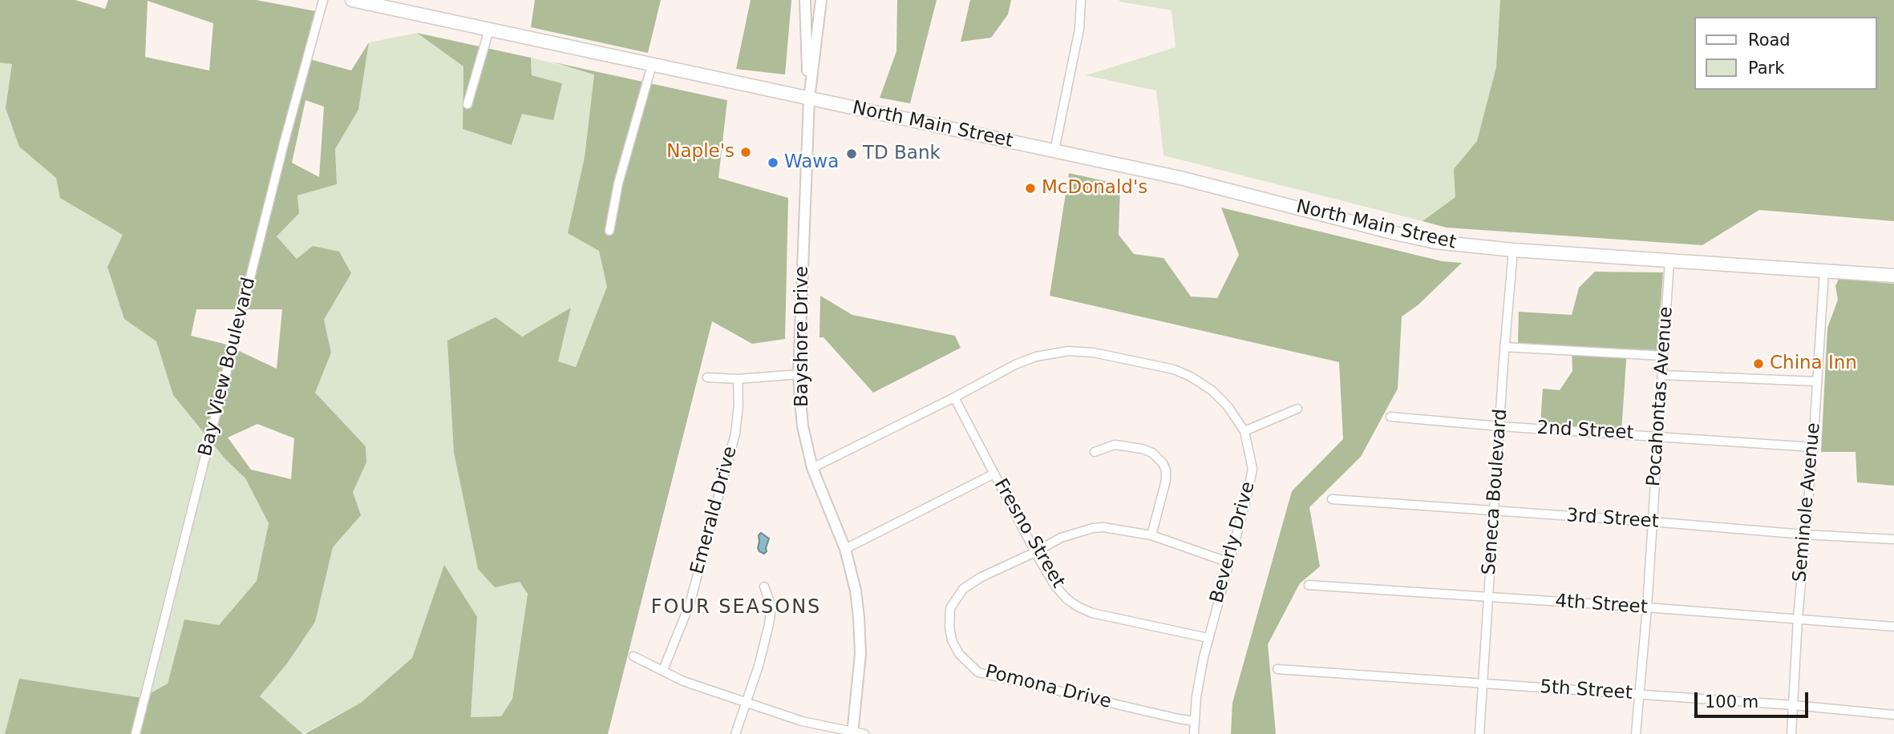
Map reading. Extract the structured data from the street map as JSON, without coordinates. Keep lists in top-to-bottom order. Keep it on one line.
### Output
{"streets":{"highway":["North Main Street"],"street":["Bayshore Drive","Bay View Boulevard","Pocahontas Avenue","2nd Street","Seneca Boulevard","Seminole Avenue","Emerald Drive","3rd Street","Fresno Street","Beverly Drive","4th Street","Pomona Drive","5th Street"]},"crossings":[["North Main Street","Bayshore Drive"],["North Main Street","Pocahontas Avenue"],["North Main Street","Seneca Boulevard"],["North Main Street","Seminole Avenue"],["Bayshore Drive","Beverly Drive"],["Pocahontas Avenue","2nd Street"],["Pocahontas Avenue","3rd Street"],["Pocahontas Avenue","4th Street"],["Pocahontas Avenue","5th Street"],["2nd Street","Seneca Boulevard"],["2nd Street","Seminole Avenue"],["Seneca Boulevard","3rd Street"],["Seneca Boulevard","4th Street"],["Seneca Boulevard","5th Street"],["Seminole Avenue","3rd Street"],["Seminole Avenue","4th Street"],["Seminole Avenue","5th Street"],["Fresno Street","Beverly Drive"],["Fresno Street","Pomona Drive"],["Beverly Drive","Pomona Drive"]],"districts":["FOUR SEASONS"],"places":["Naple's","TD Bank","Wawa","McDonald's","China Inn"],"legend":["Road","Park"],"scale_bar":"100 m"}
